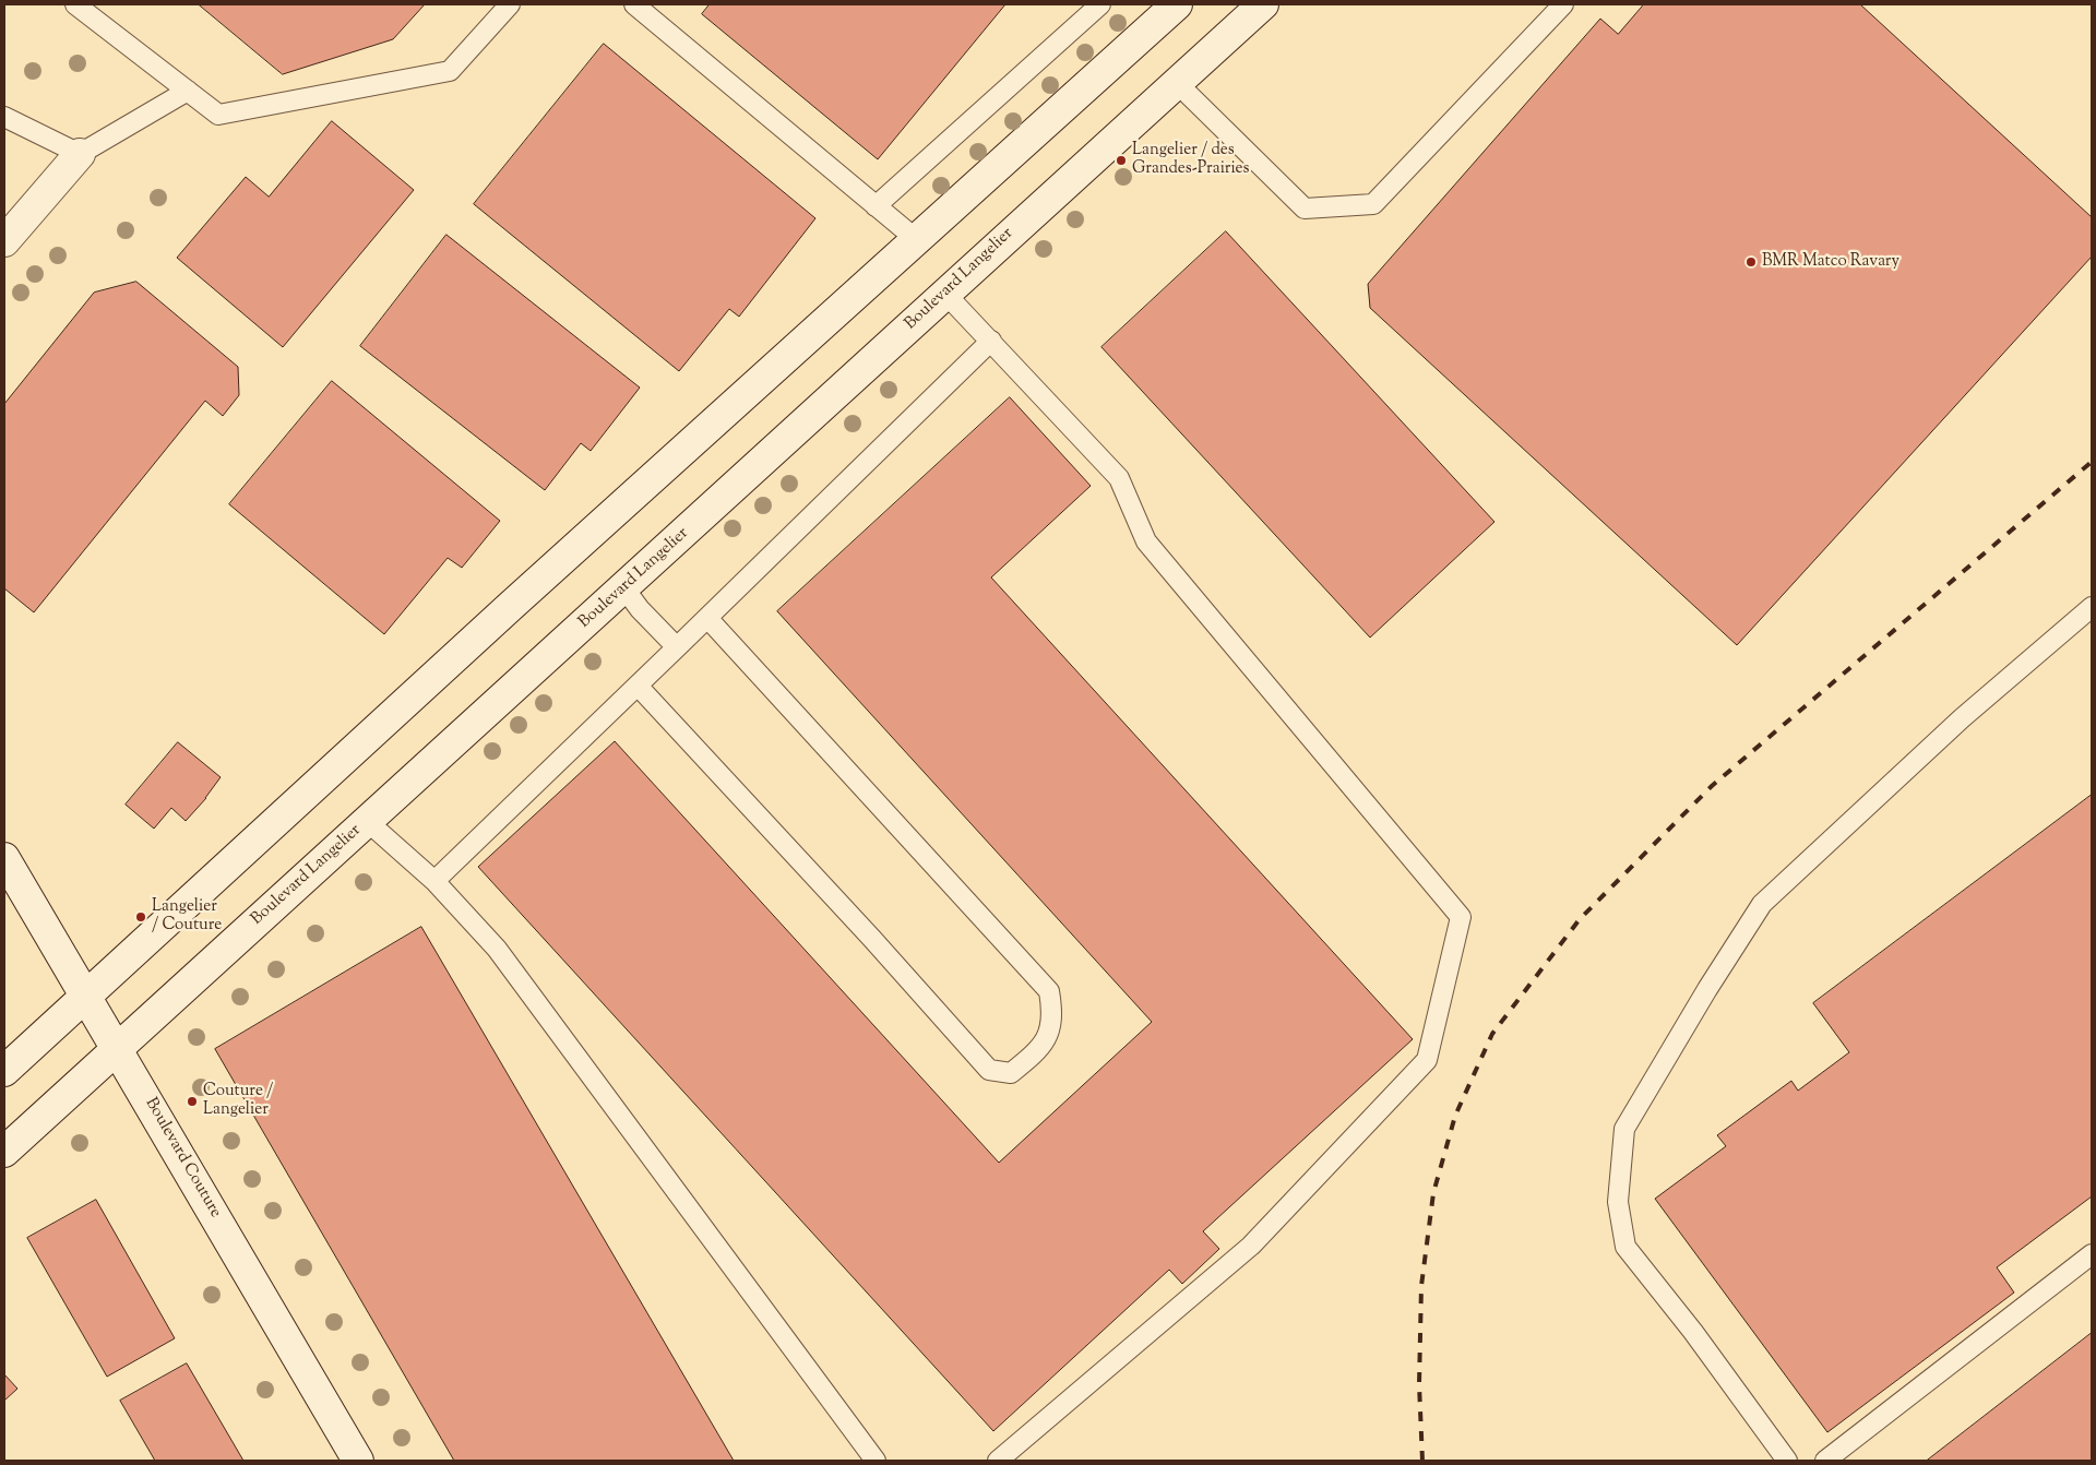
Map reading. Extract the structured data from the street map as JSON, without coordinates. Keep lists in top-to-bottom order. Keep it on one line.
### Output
{"streets":{"main road":["Boulevard Langelier","Boulevard Couture"]},"crossings":[["Boulevard Langelier","Boulevard Couture"]],"places":["Langelier / des Grandes-Prairies","BMR Matco Ravary","Langelier / Couture","Couture / Langelier"]}
